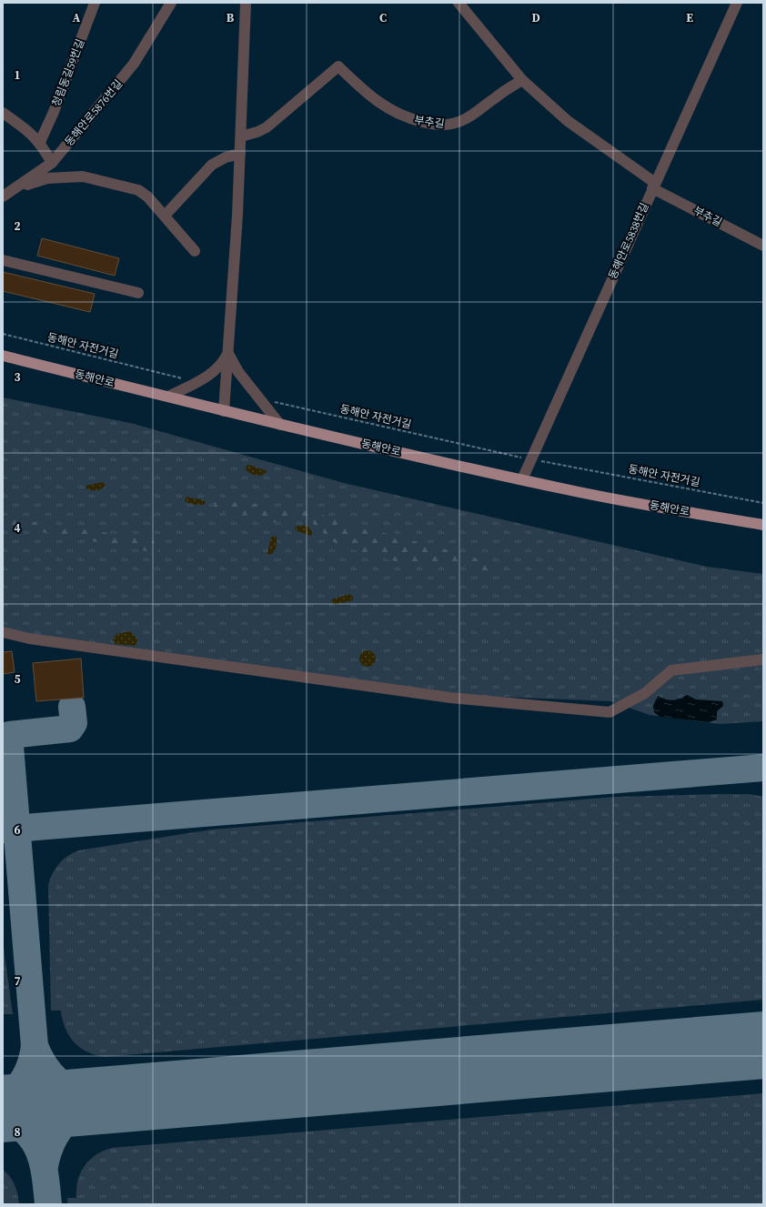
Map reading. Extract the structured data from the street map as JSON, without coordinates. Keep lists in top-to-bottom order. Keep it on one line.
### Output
{"streets":{"main road":["동해안로"],"street":["청림동길59번길","동해안로5876번길","부추길","동해안로5838번길"],"path":["동해안 자전거길"]},"crossings":[["부추길","동해안로5838번길"],["동해안로5838번길","동해안 자전거길"],["동해안로5838번길","동해안로"]],"grid":{"columns":["A","B","C","D","E"],"rows":["1","2","3","4","5","6","7","8"]}}
